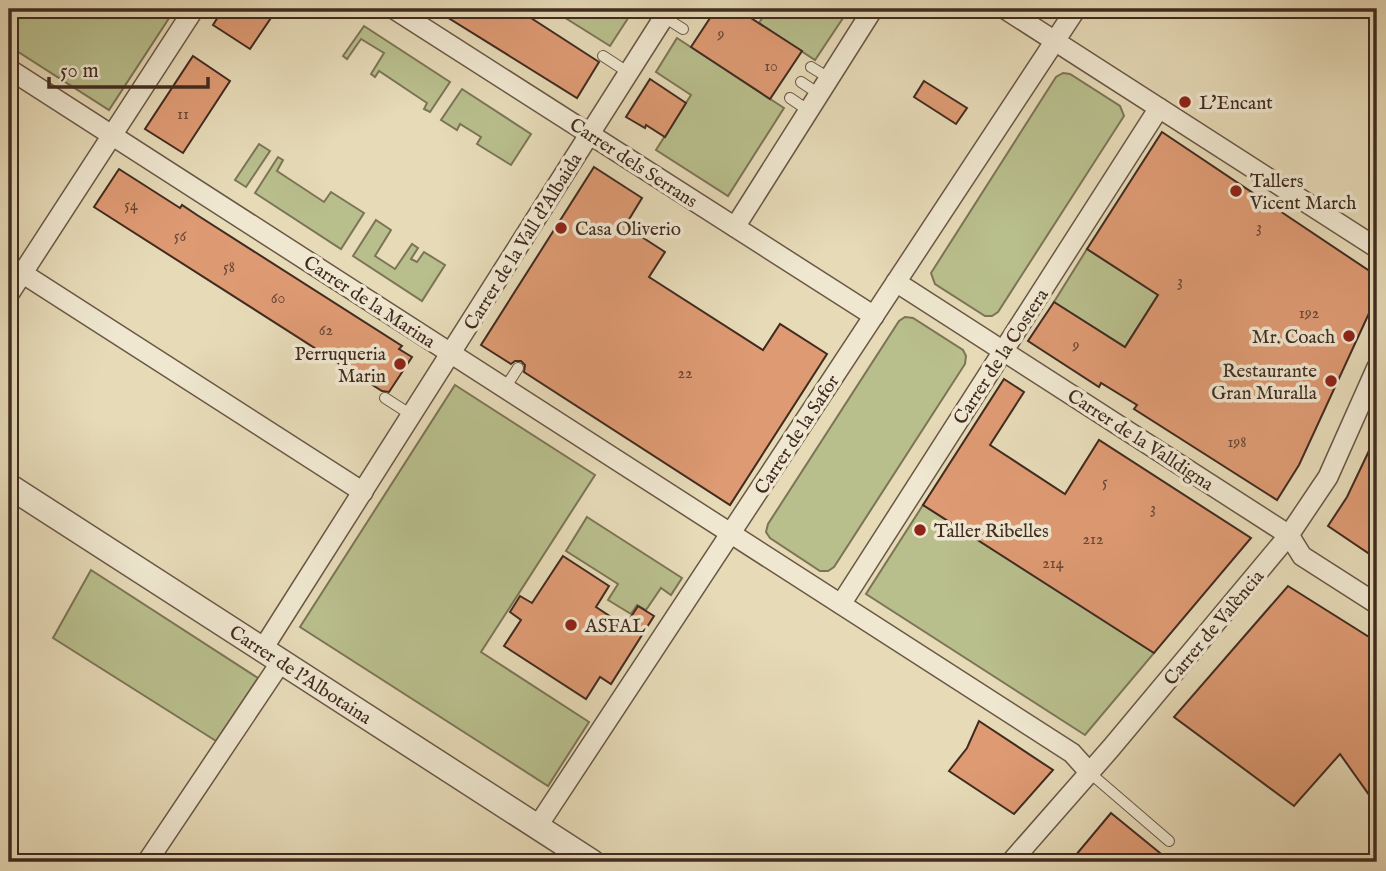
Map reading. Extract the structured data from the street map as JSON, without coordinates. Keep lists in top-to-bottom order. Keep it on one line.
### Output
{"streets":{"street":["Carrer dels Serrans","Carrer de la Vall d'Albaida","Carrer de la Marina","Carrer de la Costera","Carrer de la Safor","Carrer de la Valldigna","Carrer de València","Carrer de l'Albotaina"]},"crossings":[["Carrer dels Serrans","Carrer de la Vall d'Albaida"],["Carrer dels Serrans","Carrer de la Safor"],["Carrer de la Vall d'Albaida","Carrer de la Marina"],["Carrer de la Vall d'Albaida","Carrer de l'Albotaina"],["Carrer de la Marina","Carrer de la Costera"],["Carrer de la Marina","Carrer de la Safor"],["Carrer de la Marina","Carrer de València"],["Carrer de la Costera","Carrer de la Valldigna"],["Carrer de la Safor","Carrer de la Valldigna"],["Carrer de la Safor","Carrer de l'Albotaina"],["Carrer de la Valldigna","Carrer de València"]],"places":["L'Encant","Tallers Vicent March","Casa Oliverio","Mr. Coach","Perruqueria Marin","Restaurante Gran Muralla","Taller Ribelles","ASFAL"],"house_numbers":["9","10","11","54","3","56","58","3","60","192","62","9","22","198","5","3","212","214"],"scale_bar":"50 m"}
